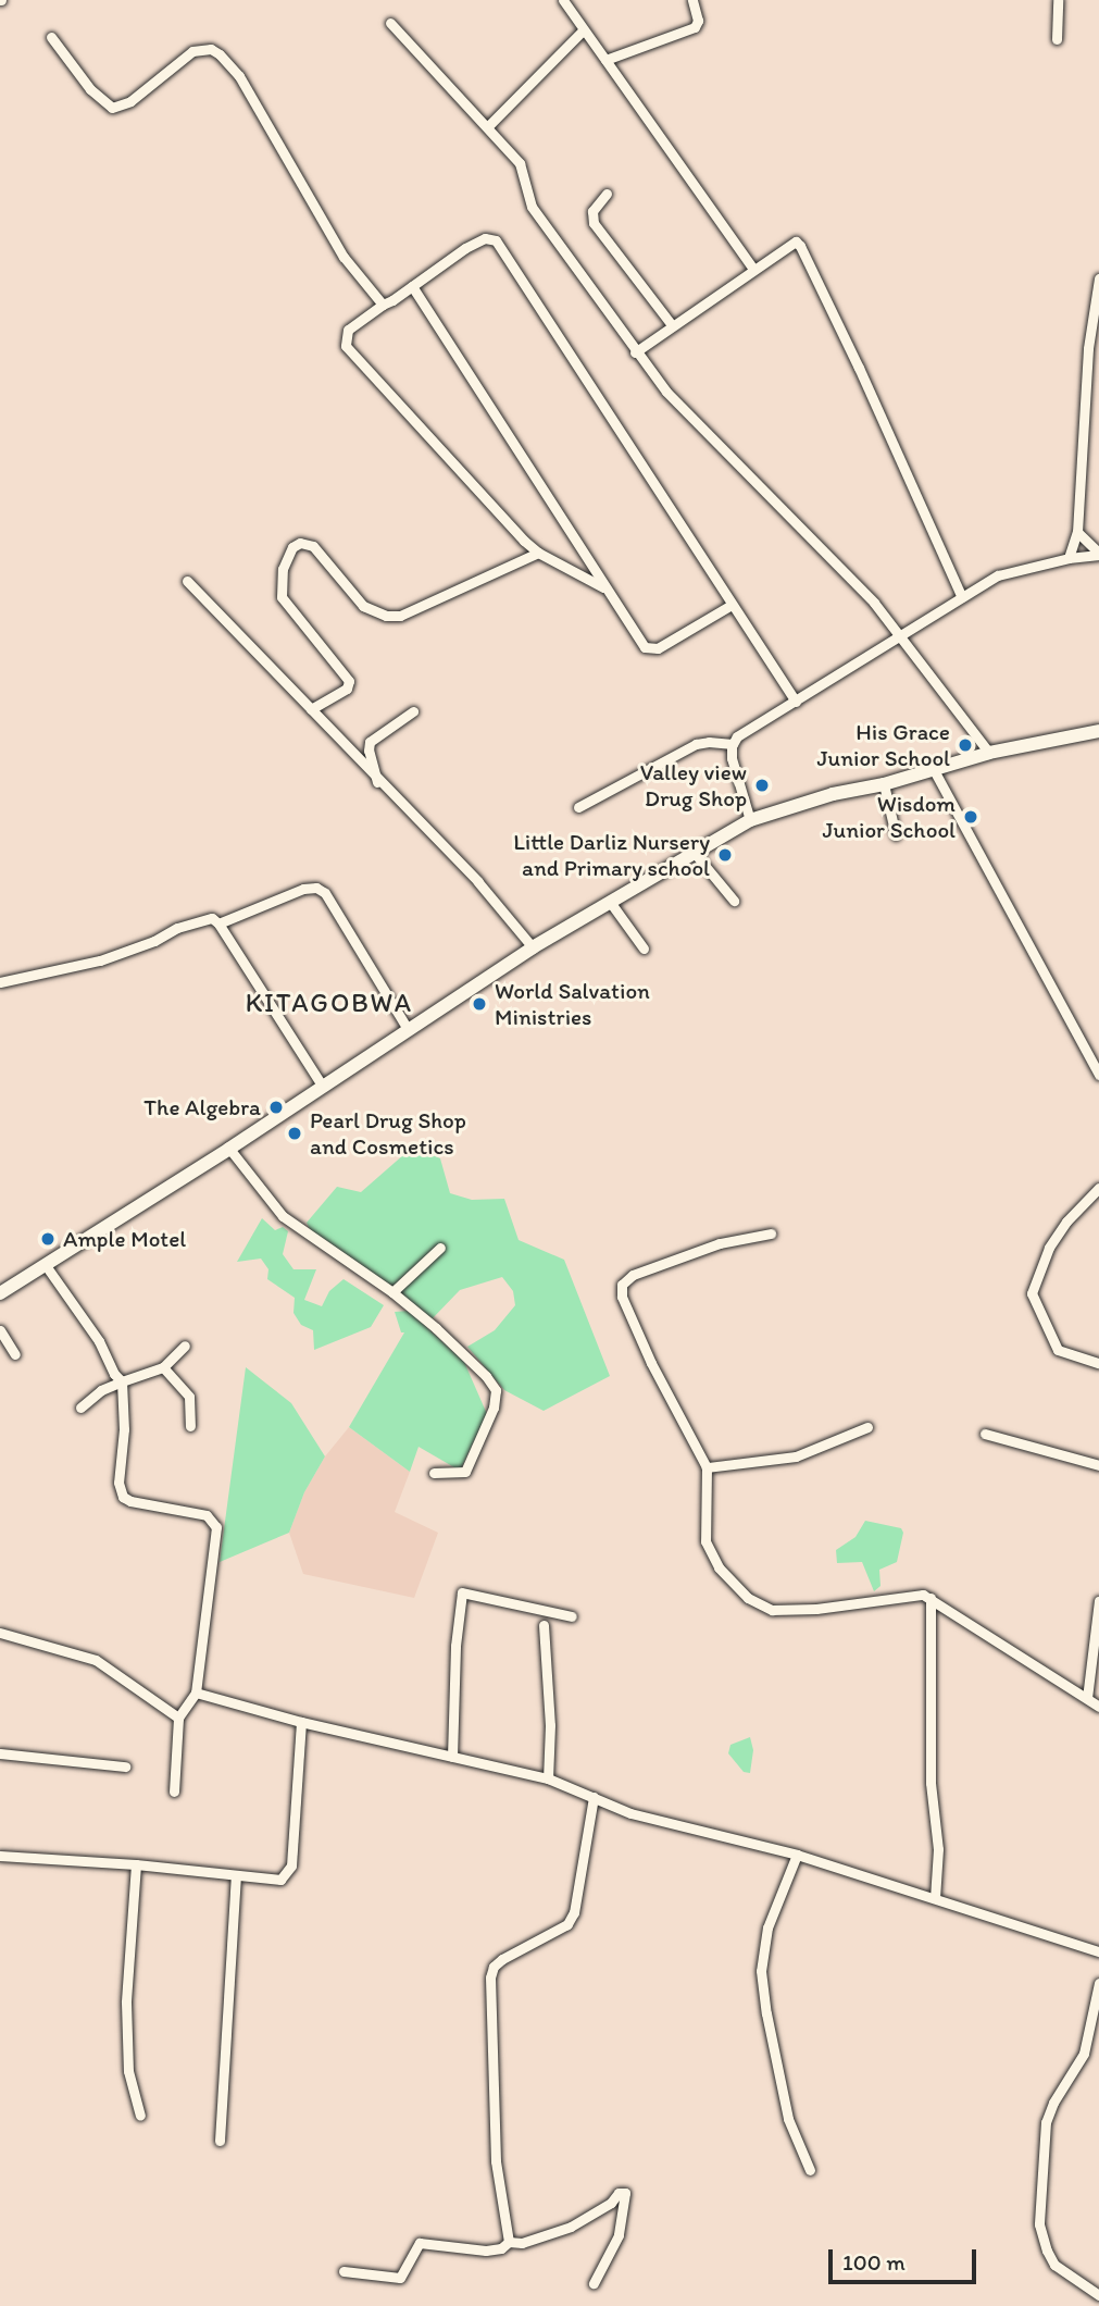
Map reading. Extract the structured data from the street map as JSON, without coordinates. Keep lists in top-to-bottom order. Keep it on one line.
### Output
{"districts":["KITAGOBWA"],"places":["His Grace Junior School","Valley view Drug Shop","Wisdom Junior School","Little Darliz Nursery and Primary school","World Salvation Ministries","The Algebra","Pearl Drug Shop and Cosmetics","Ample Motel"],"scale_bar":"100 m"}
